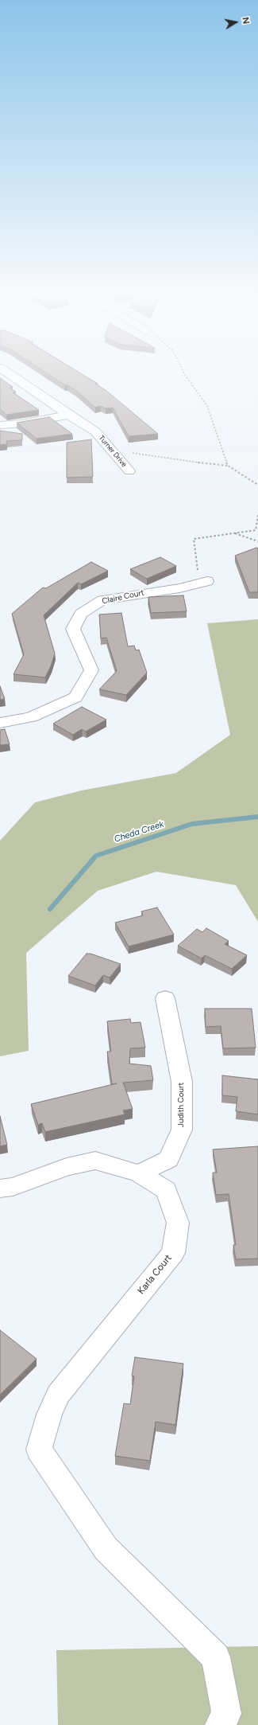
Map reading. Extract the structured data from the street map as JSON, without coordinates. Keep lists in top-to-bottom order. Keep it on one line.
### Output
{"streets":{"street":["Turner Drive","Claire Court","Judith Court","Karla Court"]},"crossings":[["Judith Court","Karla Court"]],"water":["Cheda Creek"],"north":"right"}
